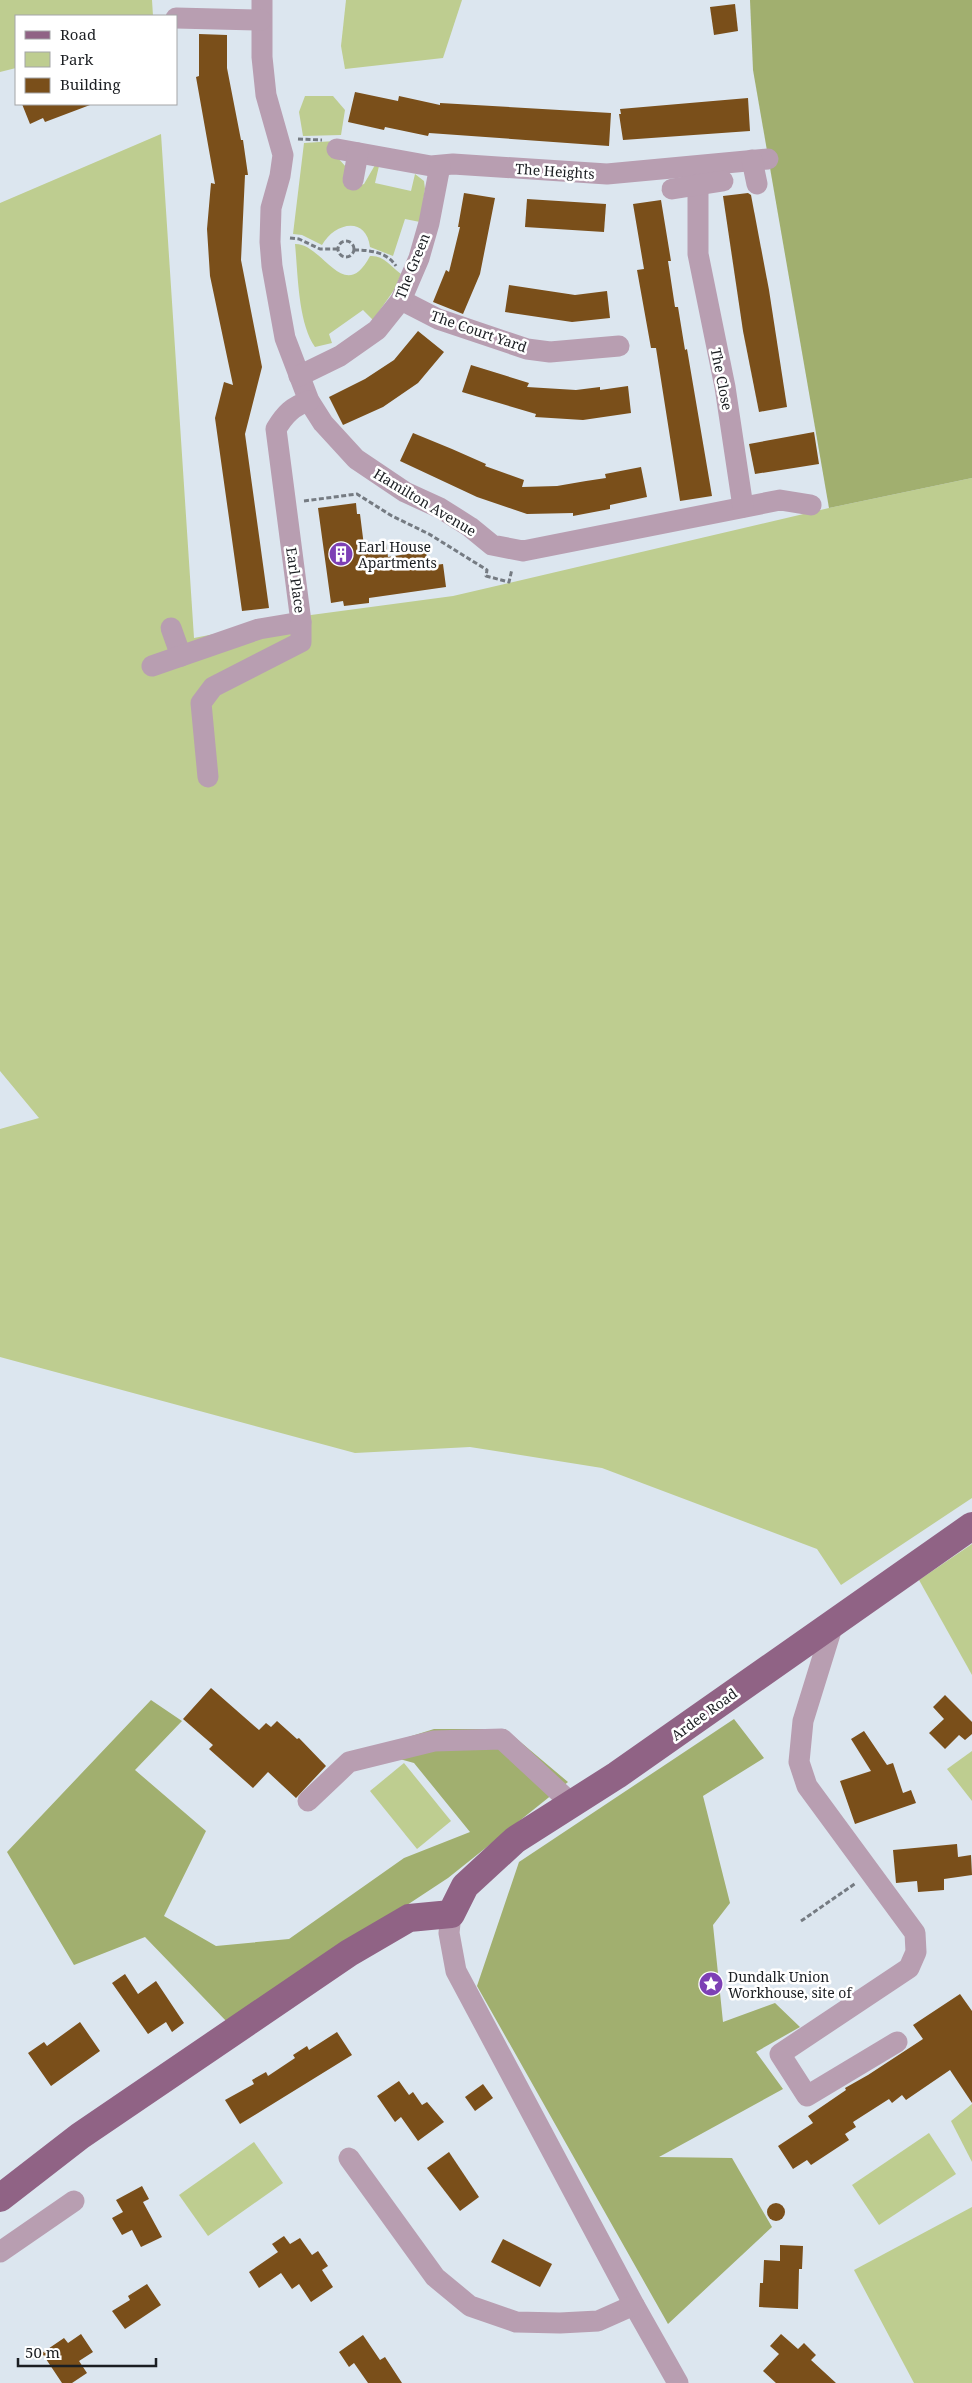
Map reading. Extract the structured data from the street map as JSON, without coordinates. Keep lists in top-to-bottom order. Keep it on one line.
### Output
{"streets":{"main road":["Ardee Road"],"street":["The Heights","The Green","The Court Yard","The Close","Hamilton Avenue","Earl Place"]},"crossings":[["The Heights","The Green"],["The Green","The Court Yard"],["The Green","Hamilton Avenue"],["The Close","Hamilton Avenue"],["Hamilton Avenue","Earl Place"]],"places":{"building":["Earl House Apartments"],"place":["Dundalk Union Workhouse, site of"]},"legend":["Road","Park","Building"],"scale_bar":"50 m"}
